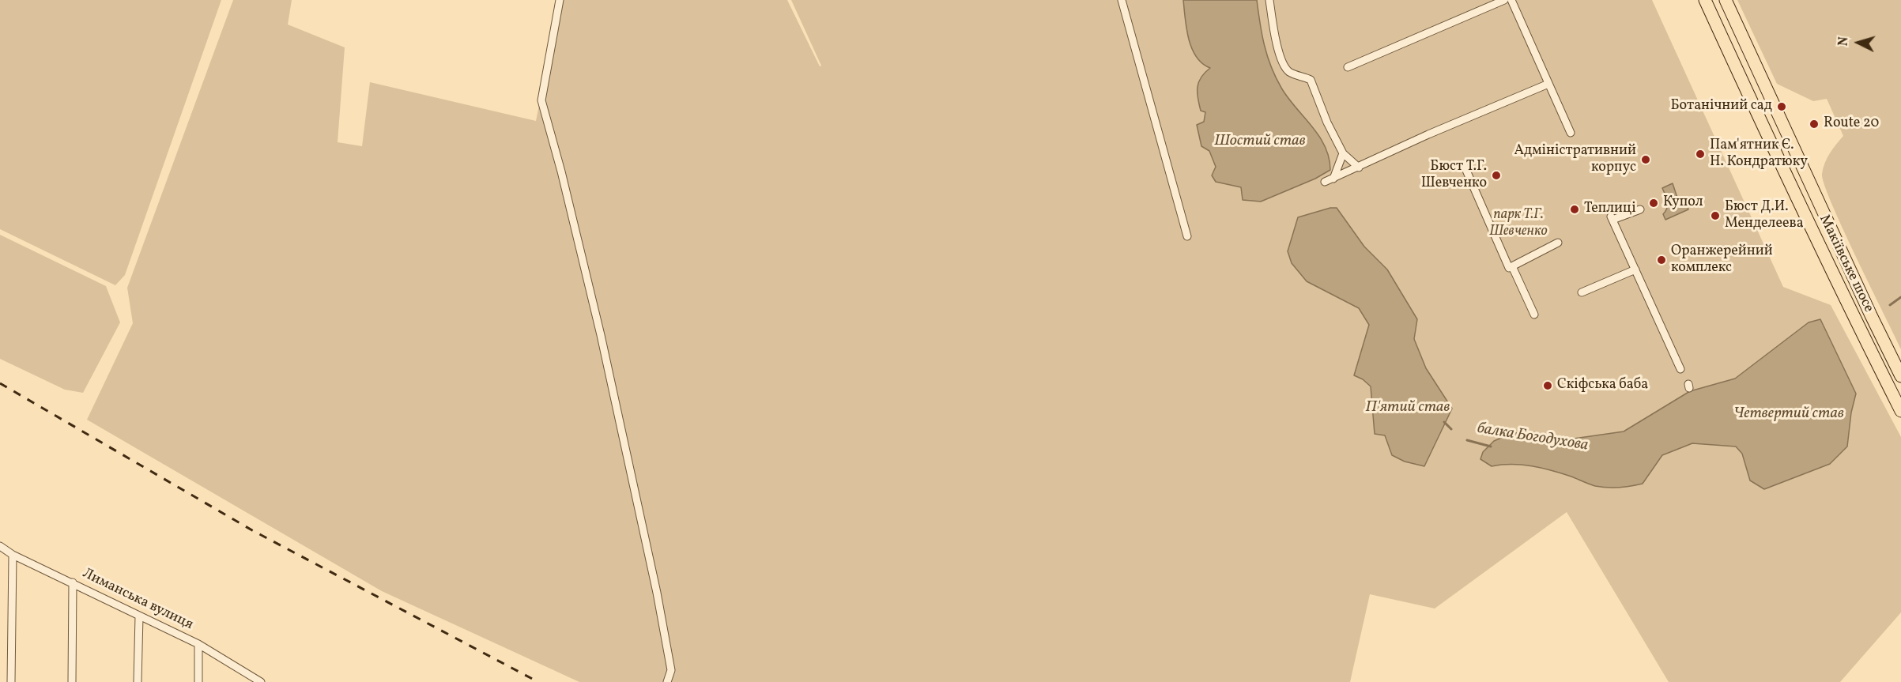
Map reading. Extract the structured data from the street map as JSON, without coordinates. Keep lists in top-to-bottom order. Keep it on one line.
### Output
{"streets":{"main road":["Макіївське шосе"],"street":["Лиманська вулиця"]},"water":["Шостий став","П'ятий став","Четвертий став","балка Богодухова"],"parks":["парк Т.Г. Шевченко"],"places":["Ботанічний сад","Route 20","Пам'ятник Є. Н. Кондратюку","Адміністративний корпус","Бюст Т.Г. Шевченко","Купол","Теплиці","Бюст Д.И. Менделеева","Оранжерейний комплекс","Скіфська баба"],"north":"left"}
